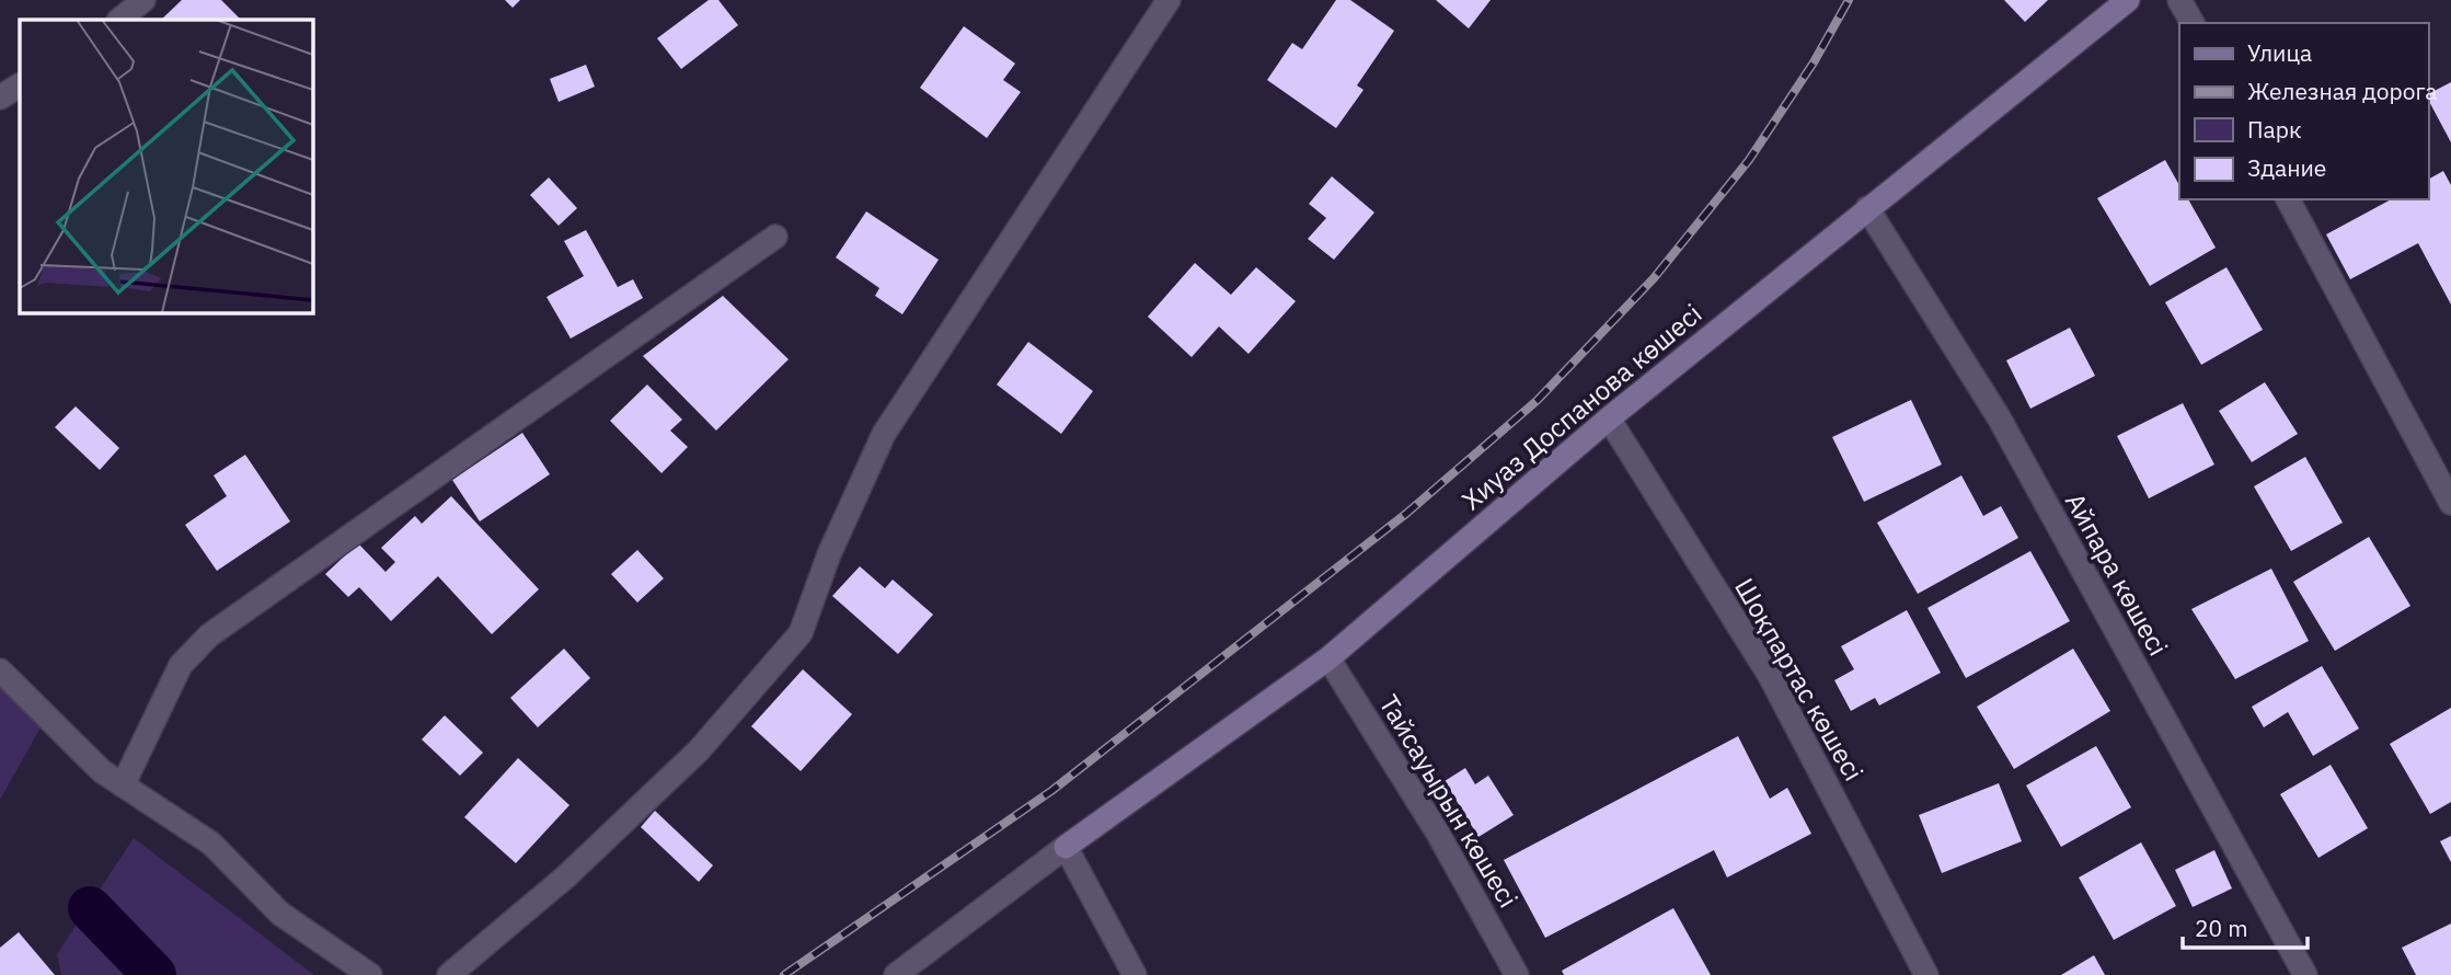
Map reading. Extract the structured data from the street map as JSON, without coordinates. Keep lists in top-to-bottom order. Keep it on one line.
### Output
{"streets":{"street":["Хиуаз Доспанова көшесі","Айпара көшесі","Шоқпартас көшесі","Тайсауырын көшесі"]},"crossings":[["Хиуаз Доспанова көшесі","Айпара көшесі"],["Хиуаз Доспанова көшесі","Шоқпартас көшесі"],["Хиуаз Доспанова көшесі","Тайсауырын көшесі"]],"legend":["Улица","Железная дорога","Парк","Здание"],"scale_bar":"20 m"}
